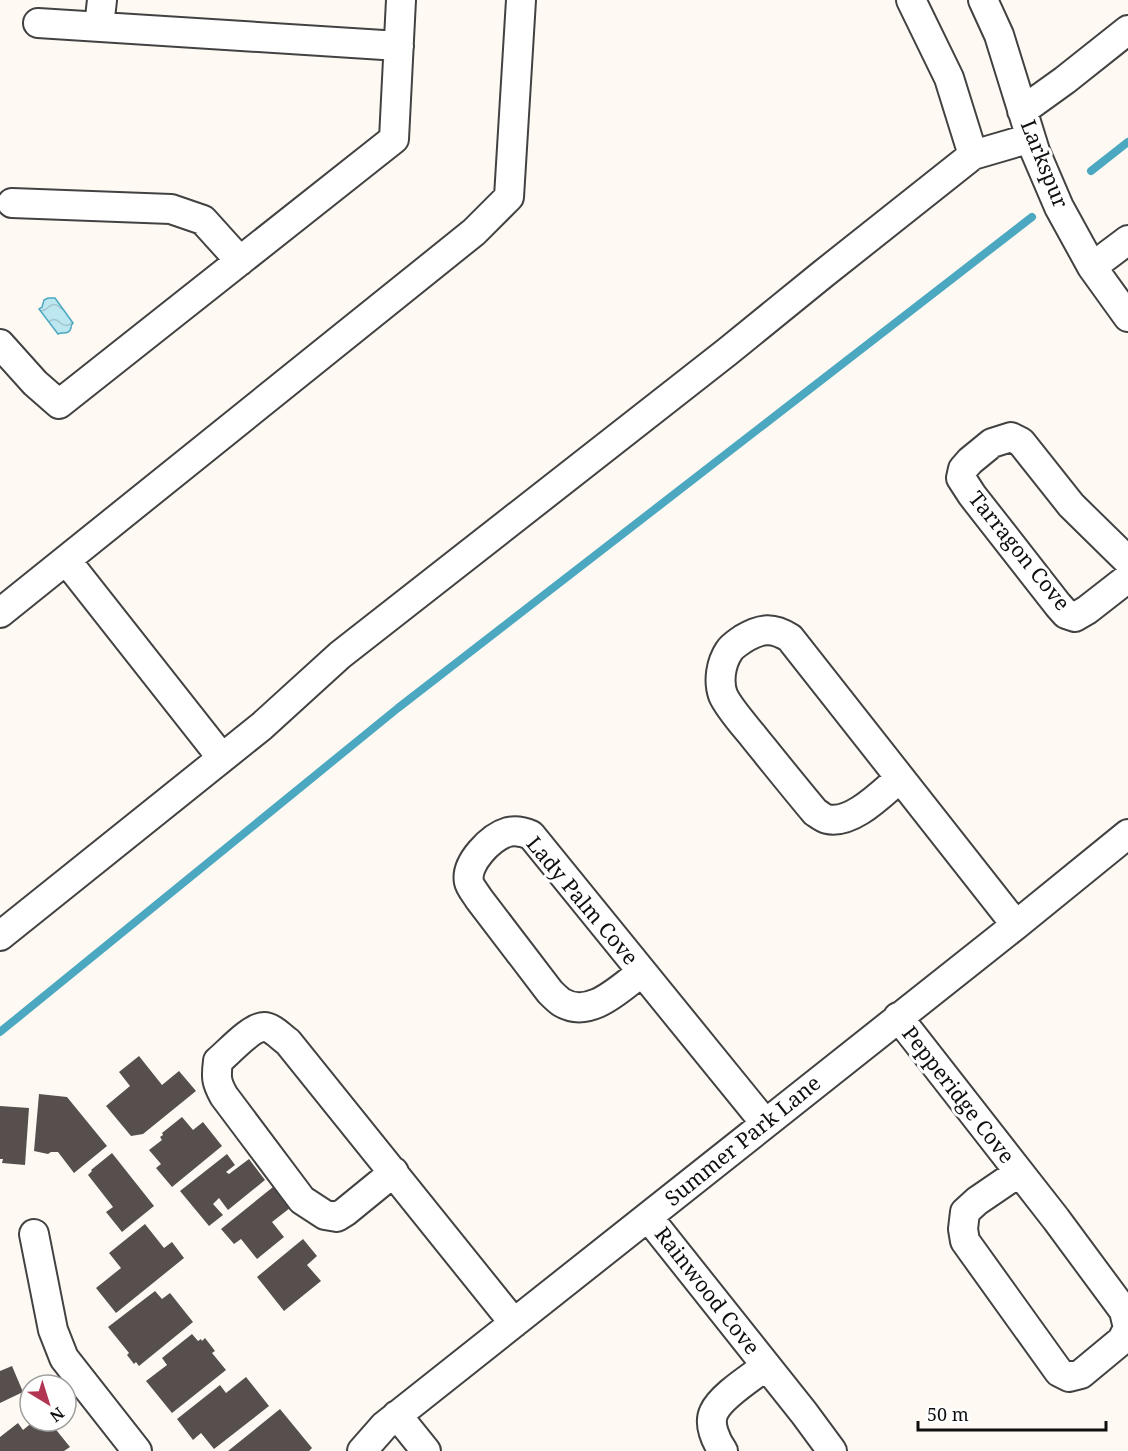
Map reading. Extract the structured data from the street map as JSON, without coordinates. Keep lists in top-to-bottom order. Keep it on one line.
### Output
{"streets":{"street":["Larkspur","Tarragon Cove","Lady Palm Cove","Pepperidge Cove","Summer Park Lane","Rainwood Cove"]},"crossings":[["Lady Palm Cove","Summer Park Lane"],["Pepperidge Cove","Summer Park Lane"],["Summer Park Lane","Rainwood Cove"]],"scale_bar":"50 m","north":"bottom right"}
